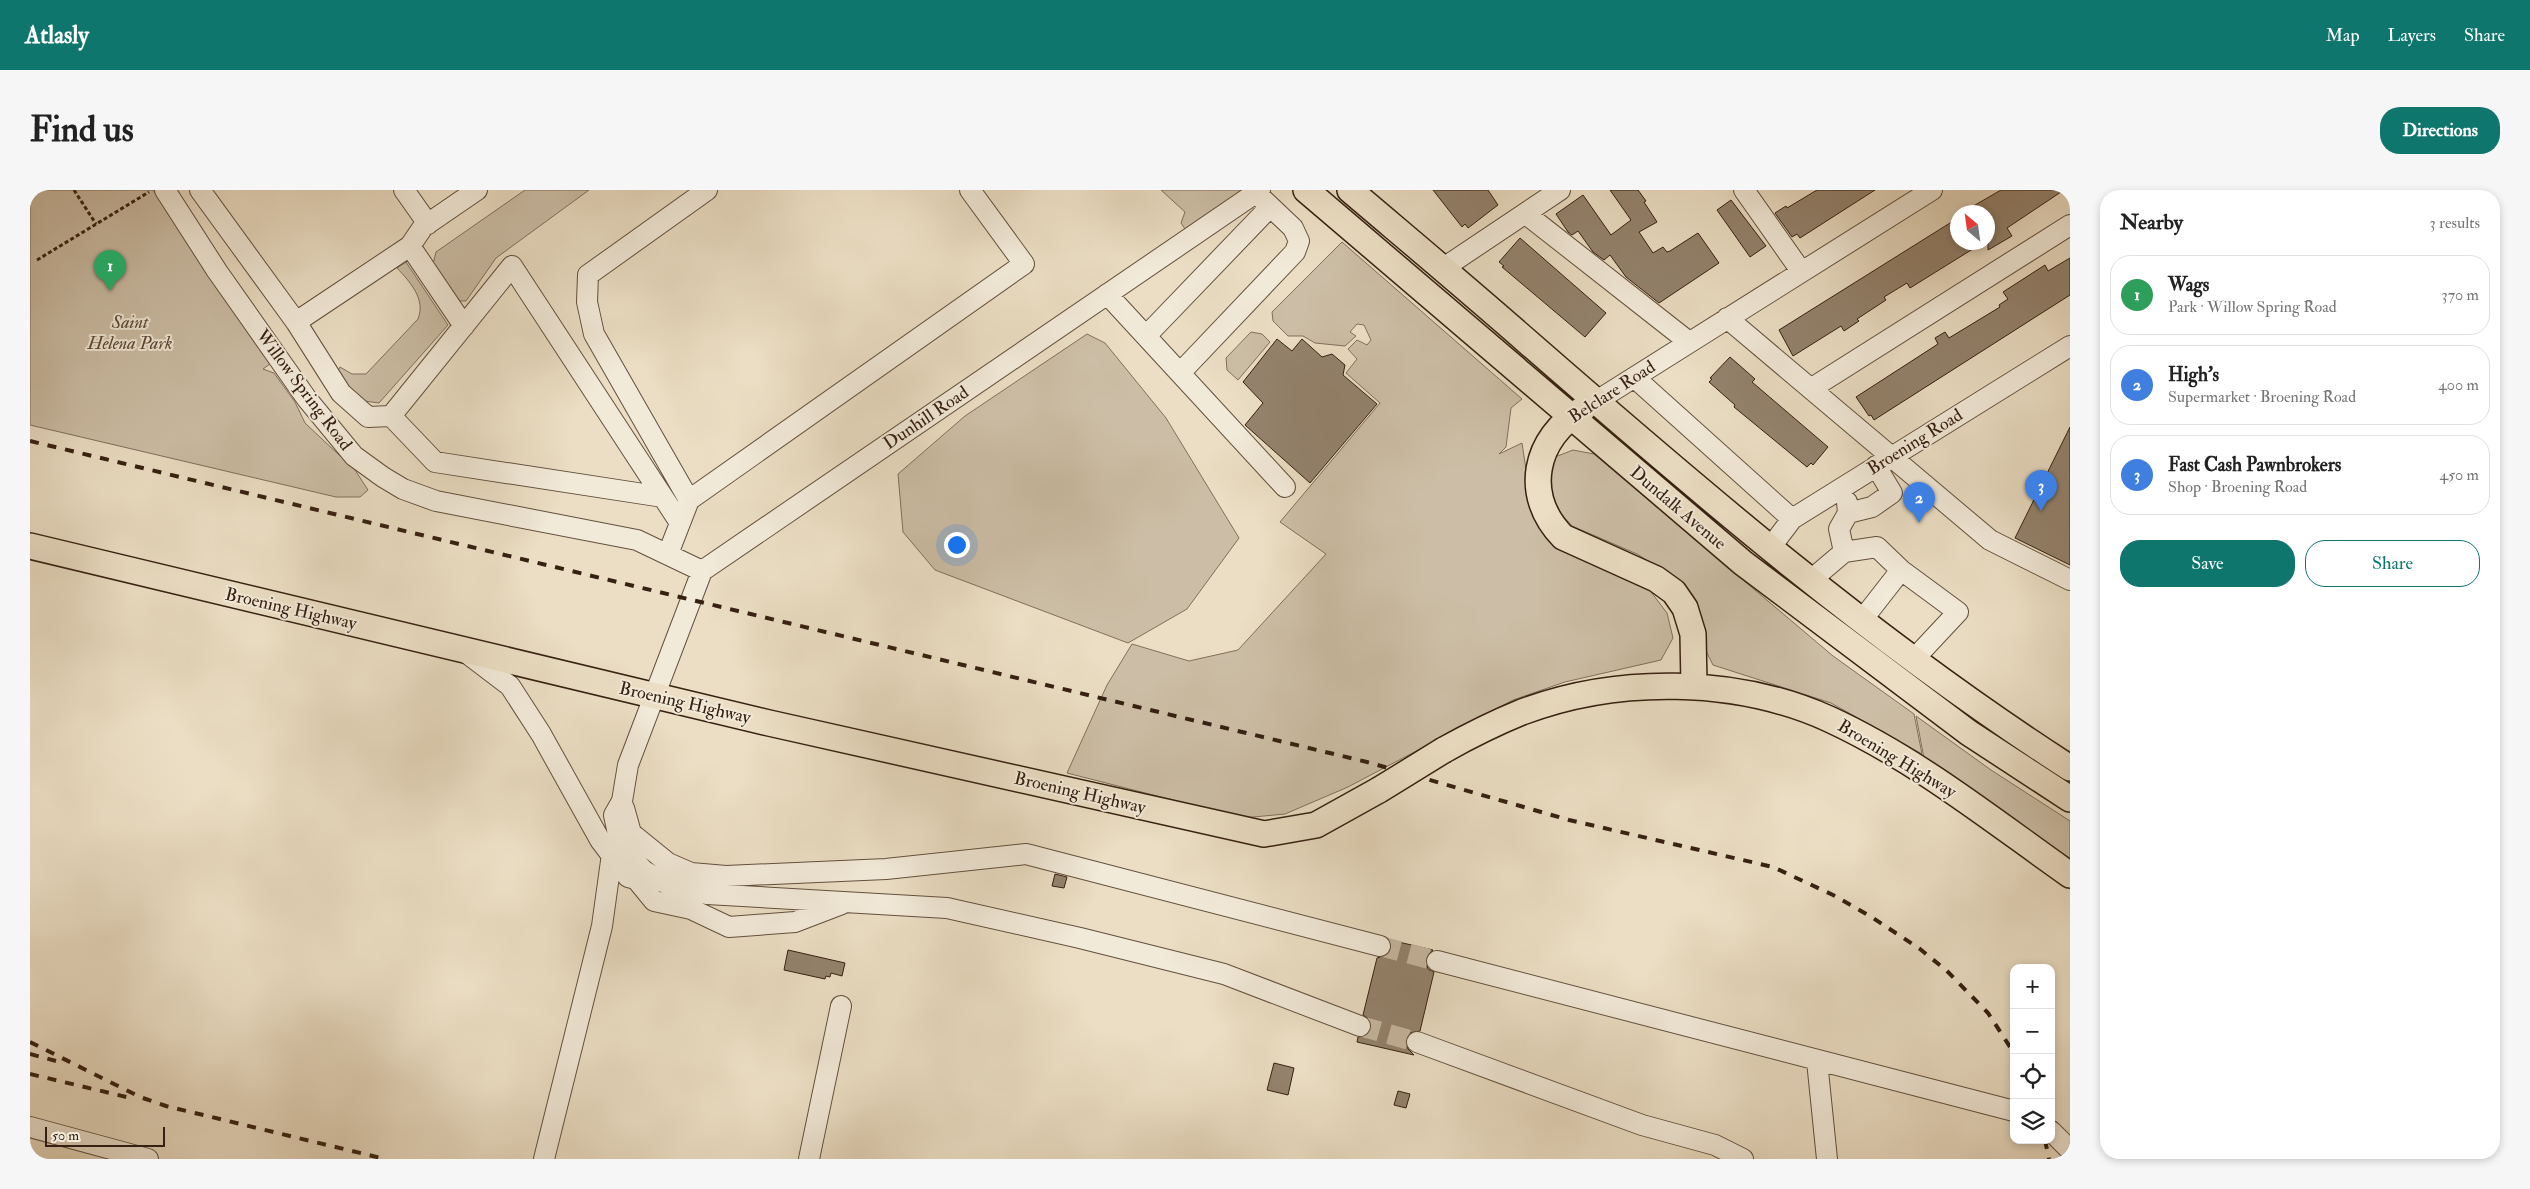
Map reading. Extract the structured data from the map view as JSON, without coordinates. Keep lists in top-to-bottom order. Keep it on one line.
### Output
{"streets":{"main road":["Belclare Road","Dundalk Avenue","Broening Highway"],"street":["Willow Spring Road","Dunhill Road","Broening Road"]},"crossings":[["Willow Spring Road","Dunhill Road"],["Belclare Road","Dundalk Avenue"],["Belclare Road","Broening Highway"],["Broening Road","Dundalk Avenue"]],"parks":["Saint Helena Park"],"scale_bar":"50 m","north":"top left","page":{"header":"Atlasly","nav":["Map","Layers","Share"],"buttons":["Directions",["Save","Share"]],"title":"Find us","heading":["Nearby","3 results"],"pins":["1","3","2"],"list":[{"mark":"1","name":"Wags","note":"Park · Willow Spring Road","value":"370 m"},{"mark":"2","name":"High's","note":"Supermarket · Broening Road","value":"400 m"},{"mark":"3","name":"Fast Cash Pawnbrokers","note":"Shop · Broening Road","value":"450 m"}],"map_buttons":["+","−"],"scale":"50 m"}}
